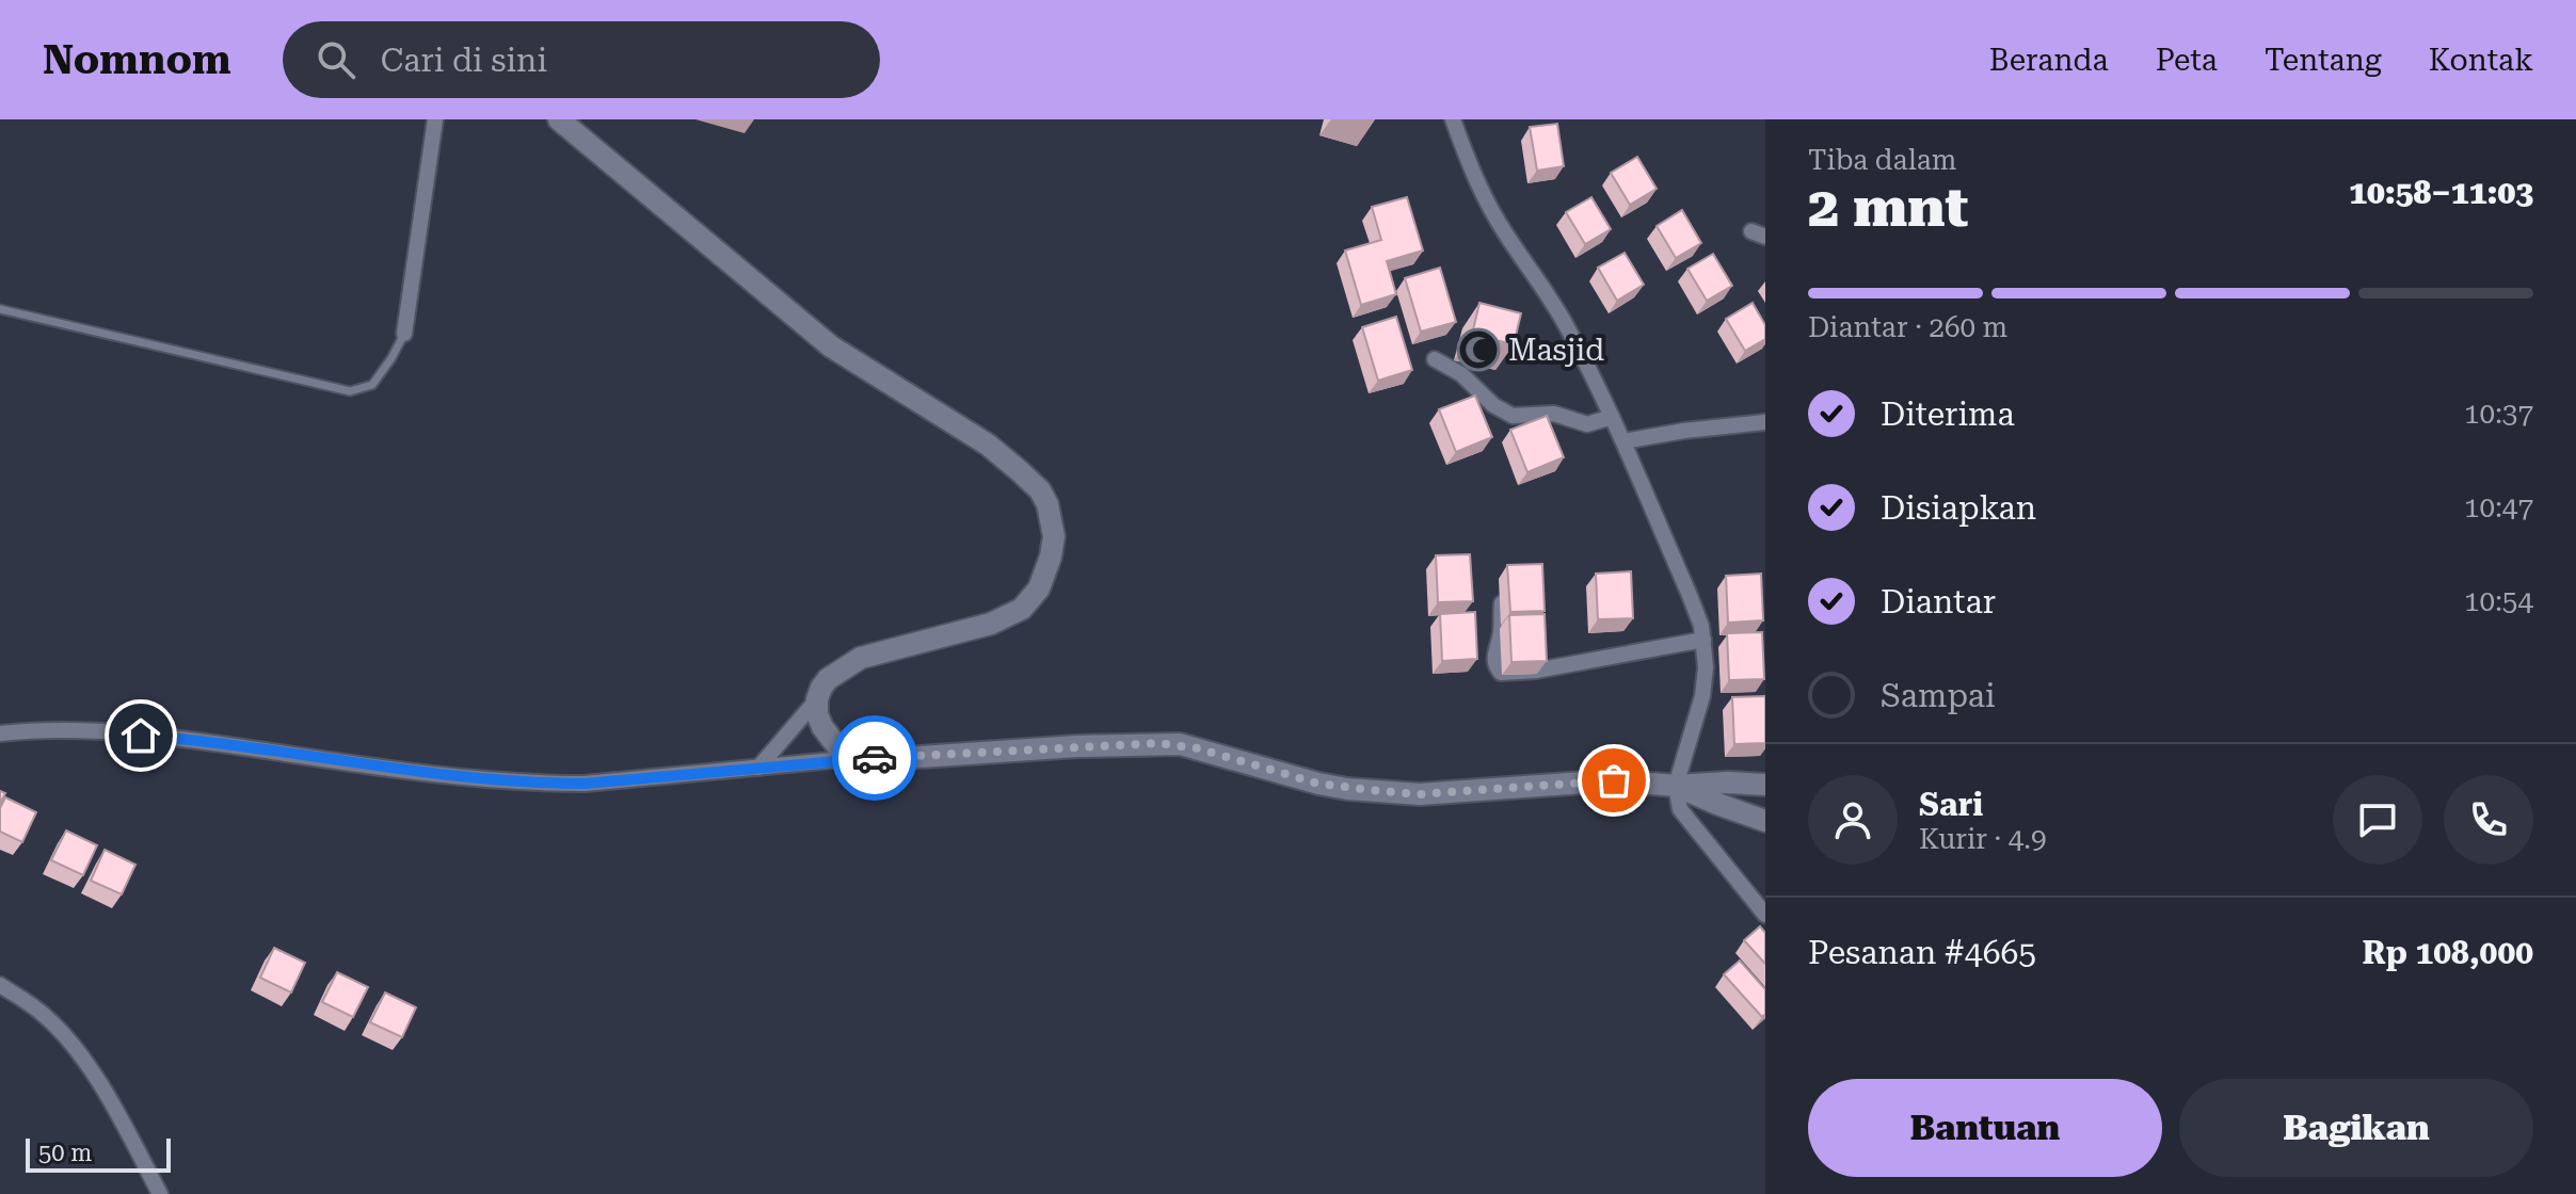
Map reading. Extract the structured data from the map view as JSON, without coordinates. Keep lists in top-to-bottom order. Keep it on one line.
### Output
{"places":{"mosque":["Masjid"]},"scale_bar":"50 m","page":{"header":"Nomnom","search":"Cari di sini","nav":["Beranda","Peta","Tentang","Kontak"],"heading":["2 mnt","Tiba dalam","10:58–11:03"],"panel":["Sari","Kurir · 4.9","Pesanan #4665","Rp 108,000"],"bar":"Diantar · 260 m","list":[["Diterima","10:37"],["Disiapkan","10:47"],["Diantar","10:54"],"Sampai"],"buttons":["Bantuan","Bagikan"],"scale":"50 m"}}
